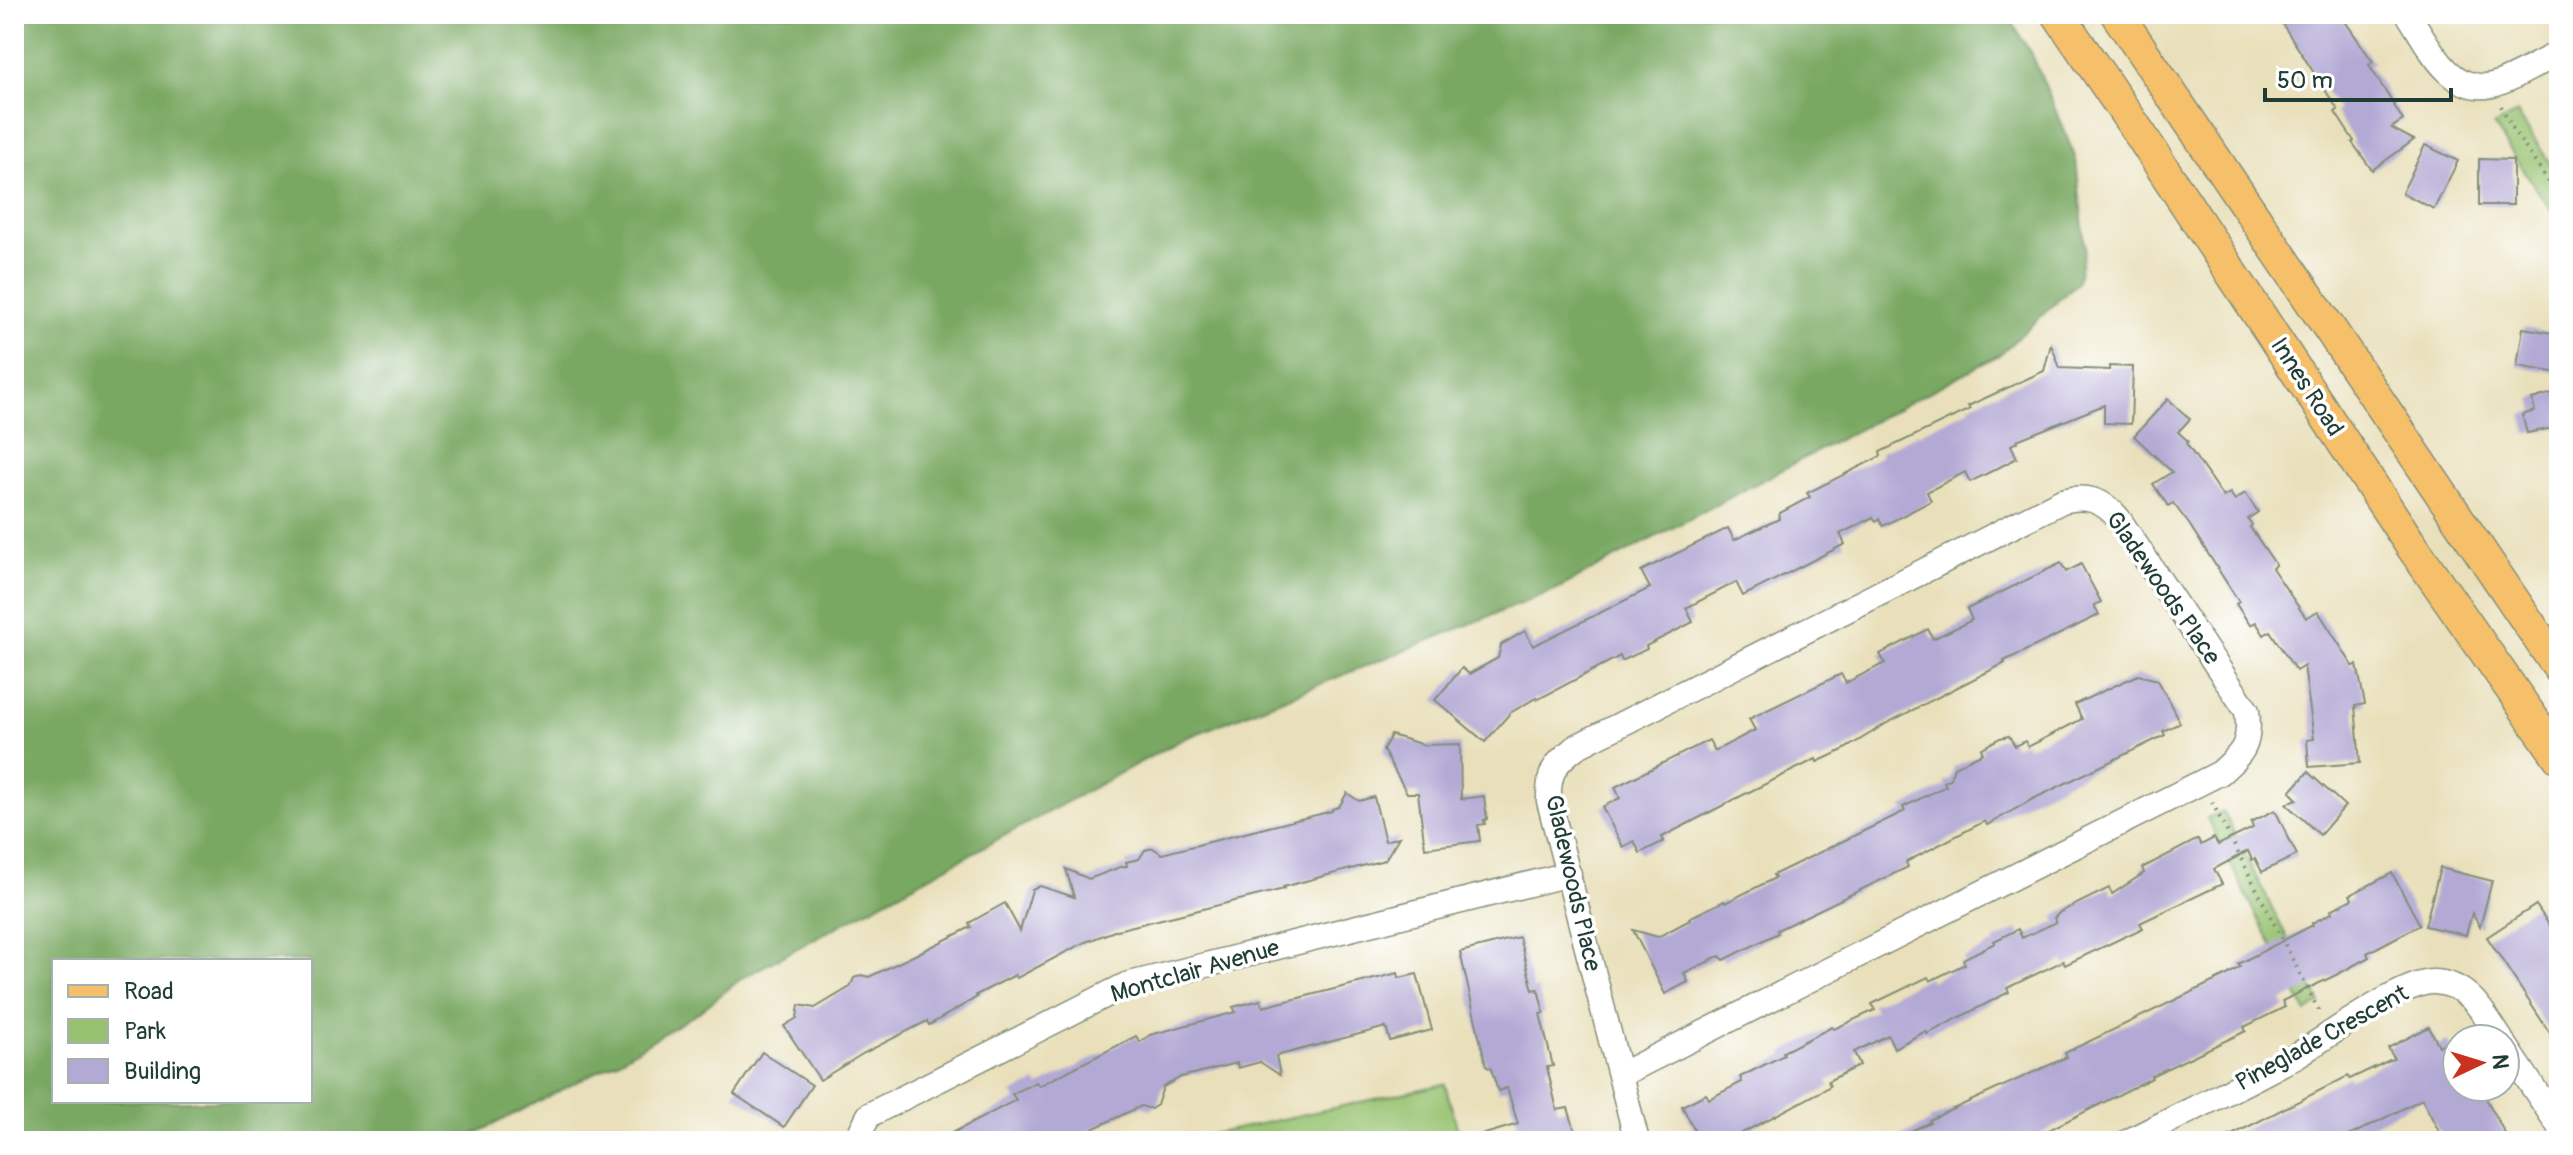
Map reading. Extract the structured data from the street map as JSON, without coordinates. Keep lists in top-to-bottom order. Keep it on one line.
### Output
{"streets":{"main road":["Innes Road"],"street":["Gladewoods Place","Montclair Avenue","Pineglade Crescent"]},"crossings":[["Gladewoods Place","Montclair Avenue"]],"legend":["Road","Park","Building"],"scale_bar":"50 m","north":"right"}
